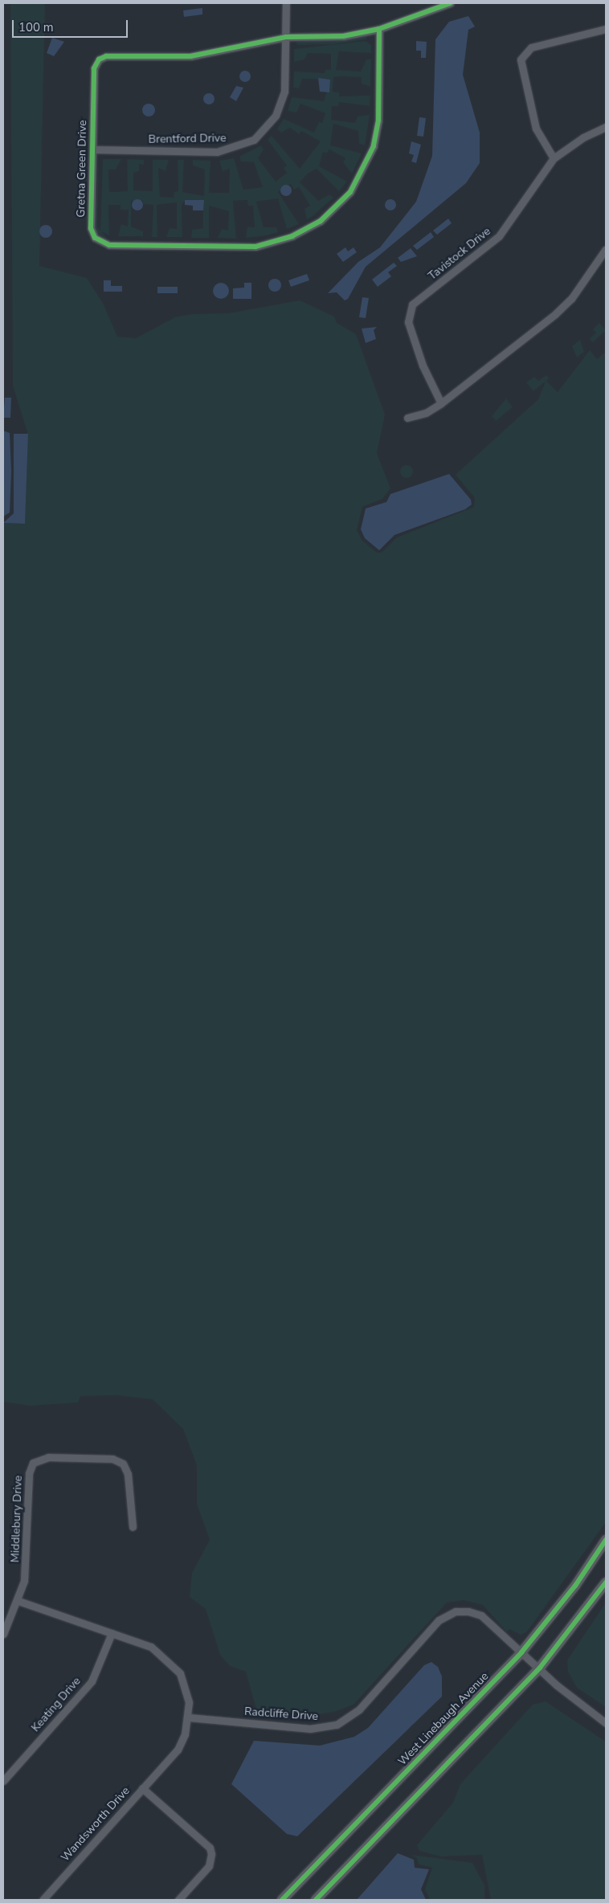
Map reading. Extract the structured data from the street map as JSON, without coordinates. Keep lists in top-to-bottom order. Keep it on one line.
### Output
{"streets":{"main road":["West Linebaugh Avenue"],"street":["Brentford Drive","Gretna Green Drive","Tavistock Drive","Middlebury Drive","Keating Drive","Radcliffe Drive","Wandsworth Drive"]},"crossings":[["Brentford Drive","Gretna Green Drive"],["Radcliffe Drive","West Linebaugh Avenue"]],"scale_bar":"100 m"}
